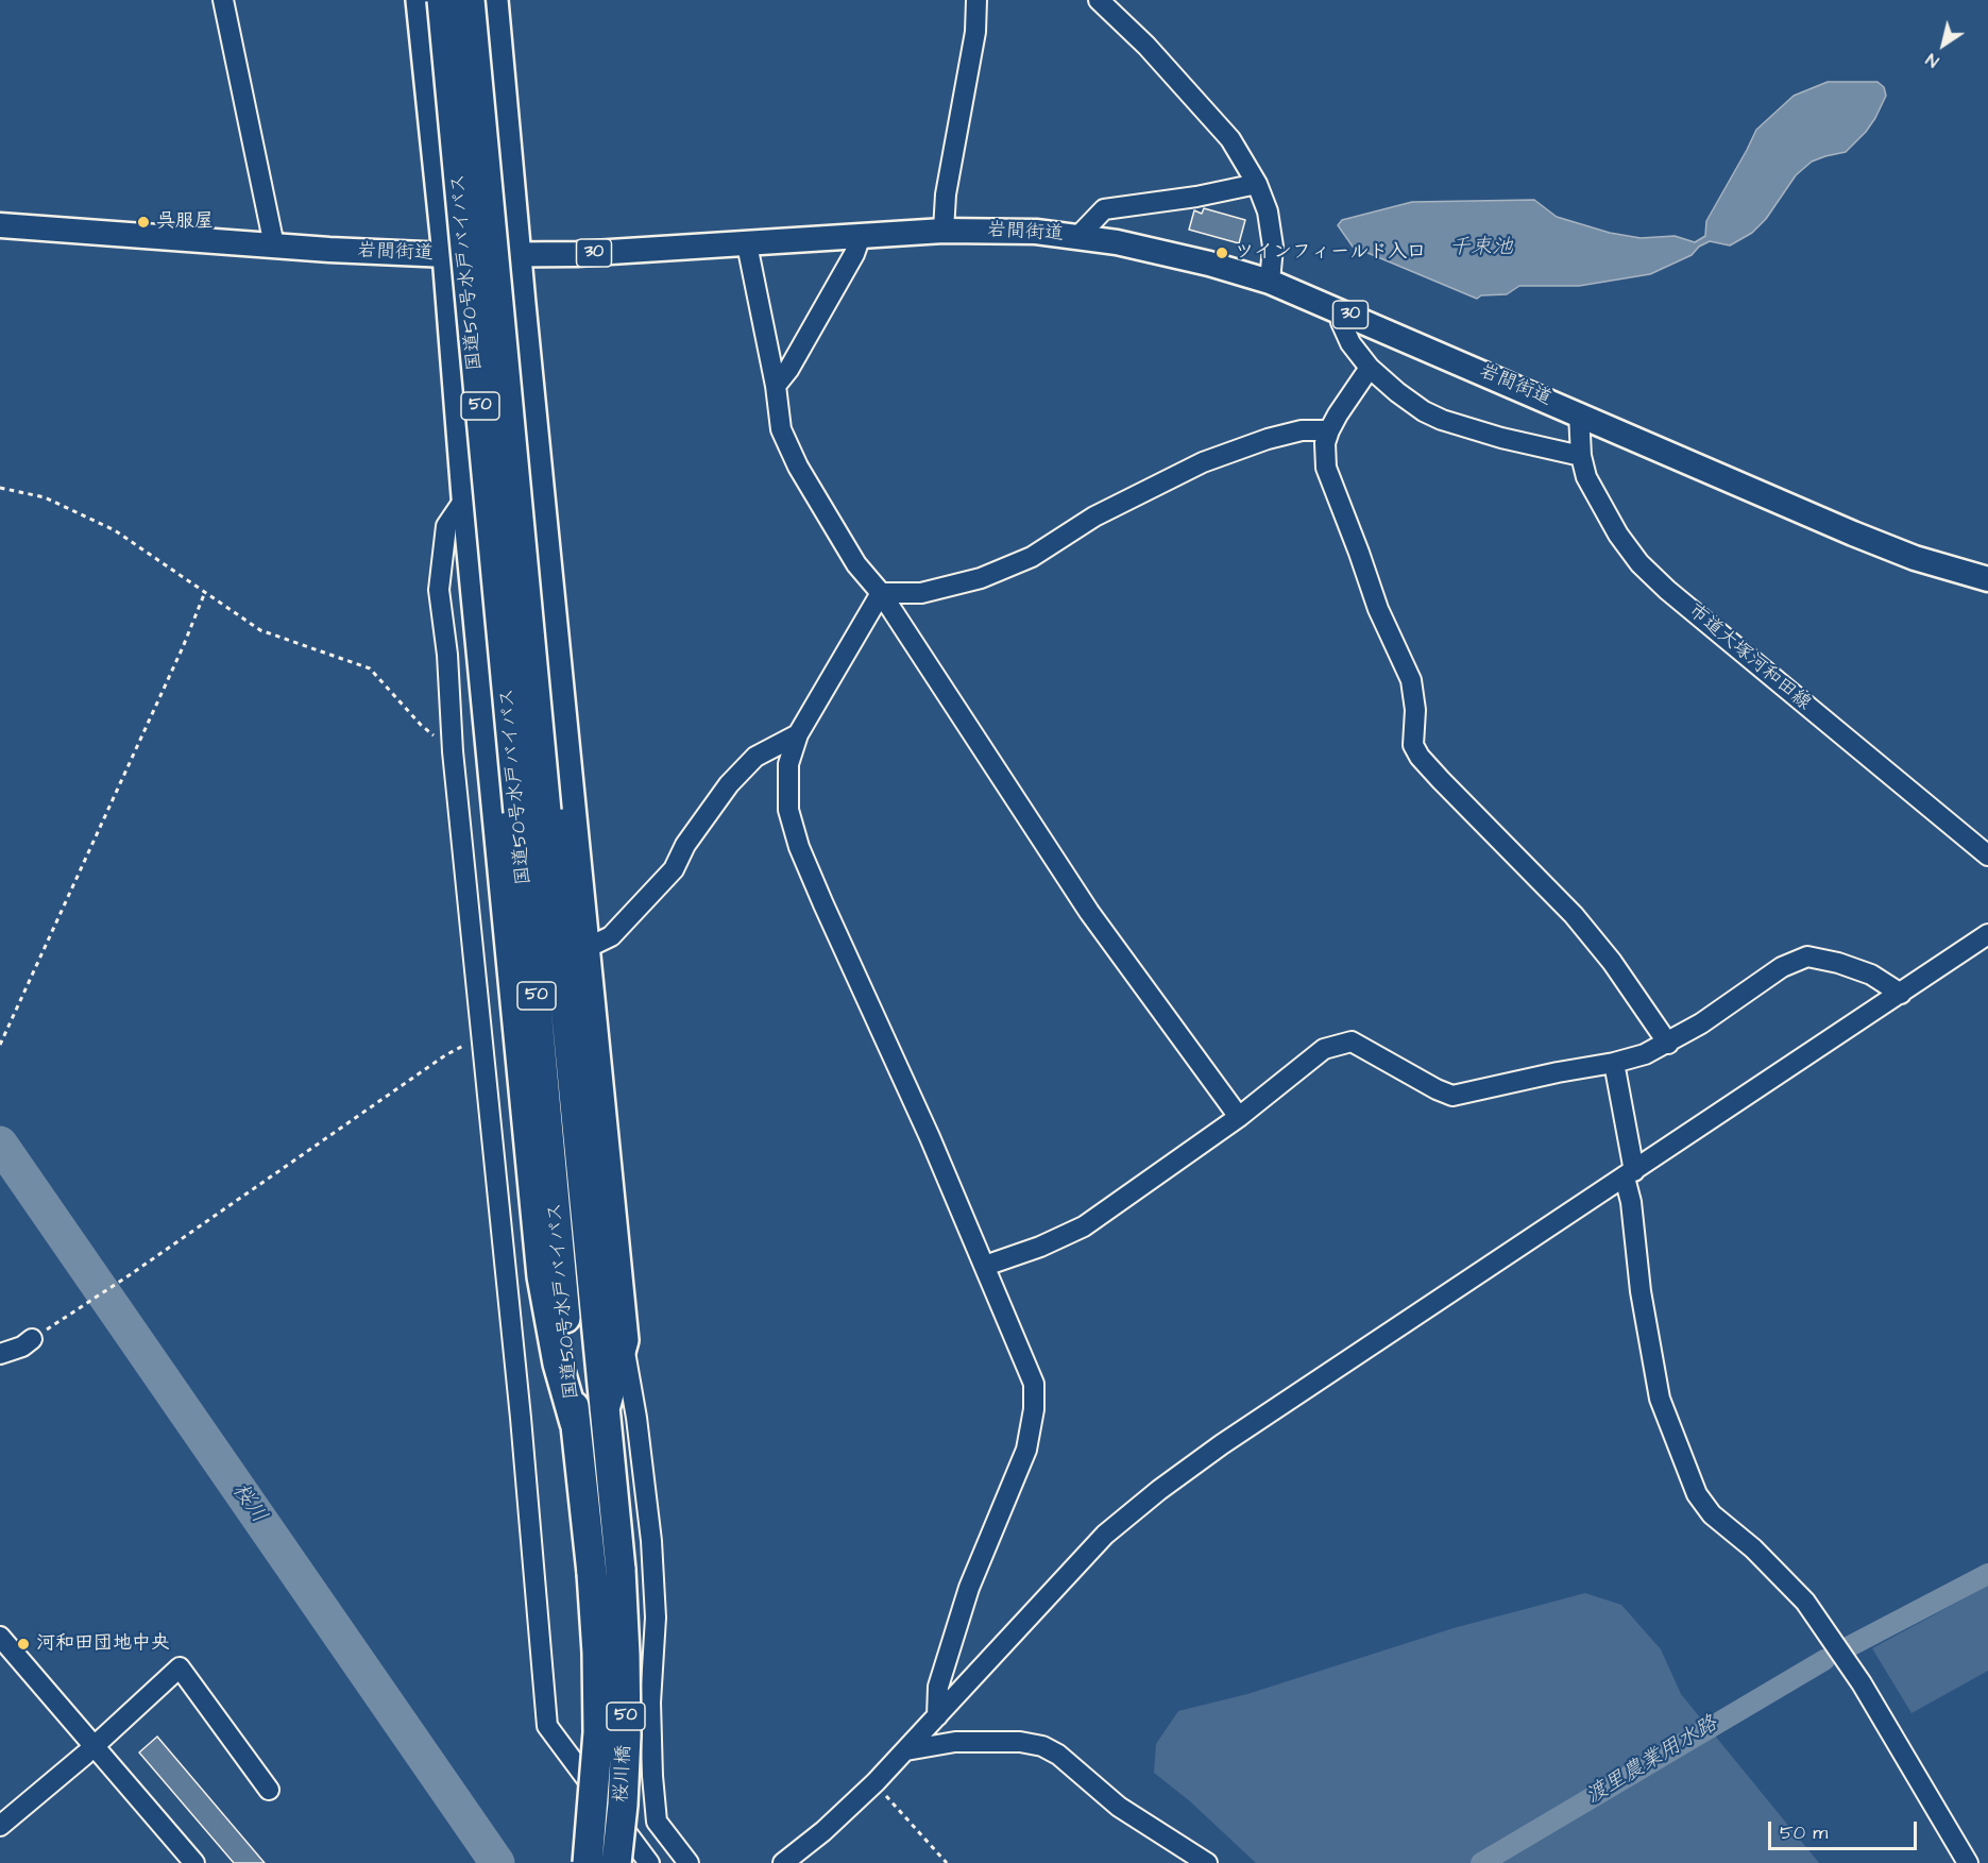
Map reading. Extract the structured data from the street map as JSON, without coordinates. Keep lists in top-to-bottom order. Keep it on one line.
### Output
{"streets":{"highway":["国道50号水戸バイパス","50","桜川橋"],"main road":["岩間街道","30"],"street":["市道大塚河和田線"]},"crossings":[["岩間街道","市道大塚河和田線"],["国道50号水戸バイパス","桜川橋"]],"water":["千束池","桜川","渡里農業用水路"],"places":["呉服屋","ツインフィールド入口","河和田団地中央"],"scale_bar":"50 m","north":"bottom left"}
